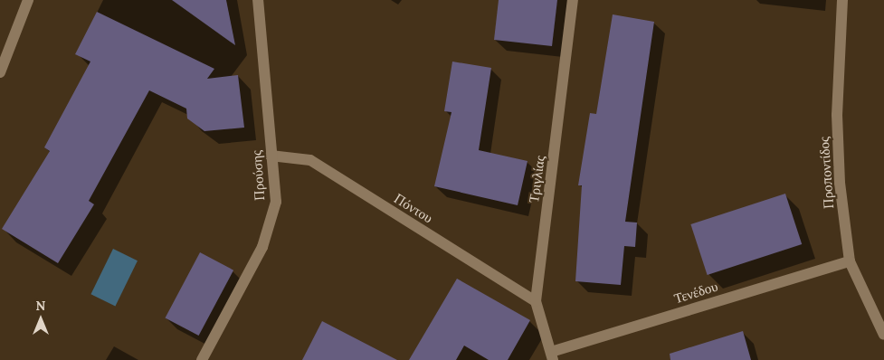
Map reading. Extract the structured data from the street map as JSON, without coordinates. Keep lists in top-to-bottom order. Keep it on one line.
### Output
{"streets":{"street":["Προποντίδος","Προύσης","Τριγλίας","Πόντου","Τενέδου"]},"crossings":[["Προποντίδος","Τενέδου"],["Προύσης","Πόντου"],["Τριγλίας","Πόντου"],["Τριγλίας","Τενέδου"]],"north":"top"}
